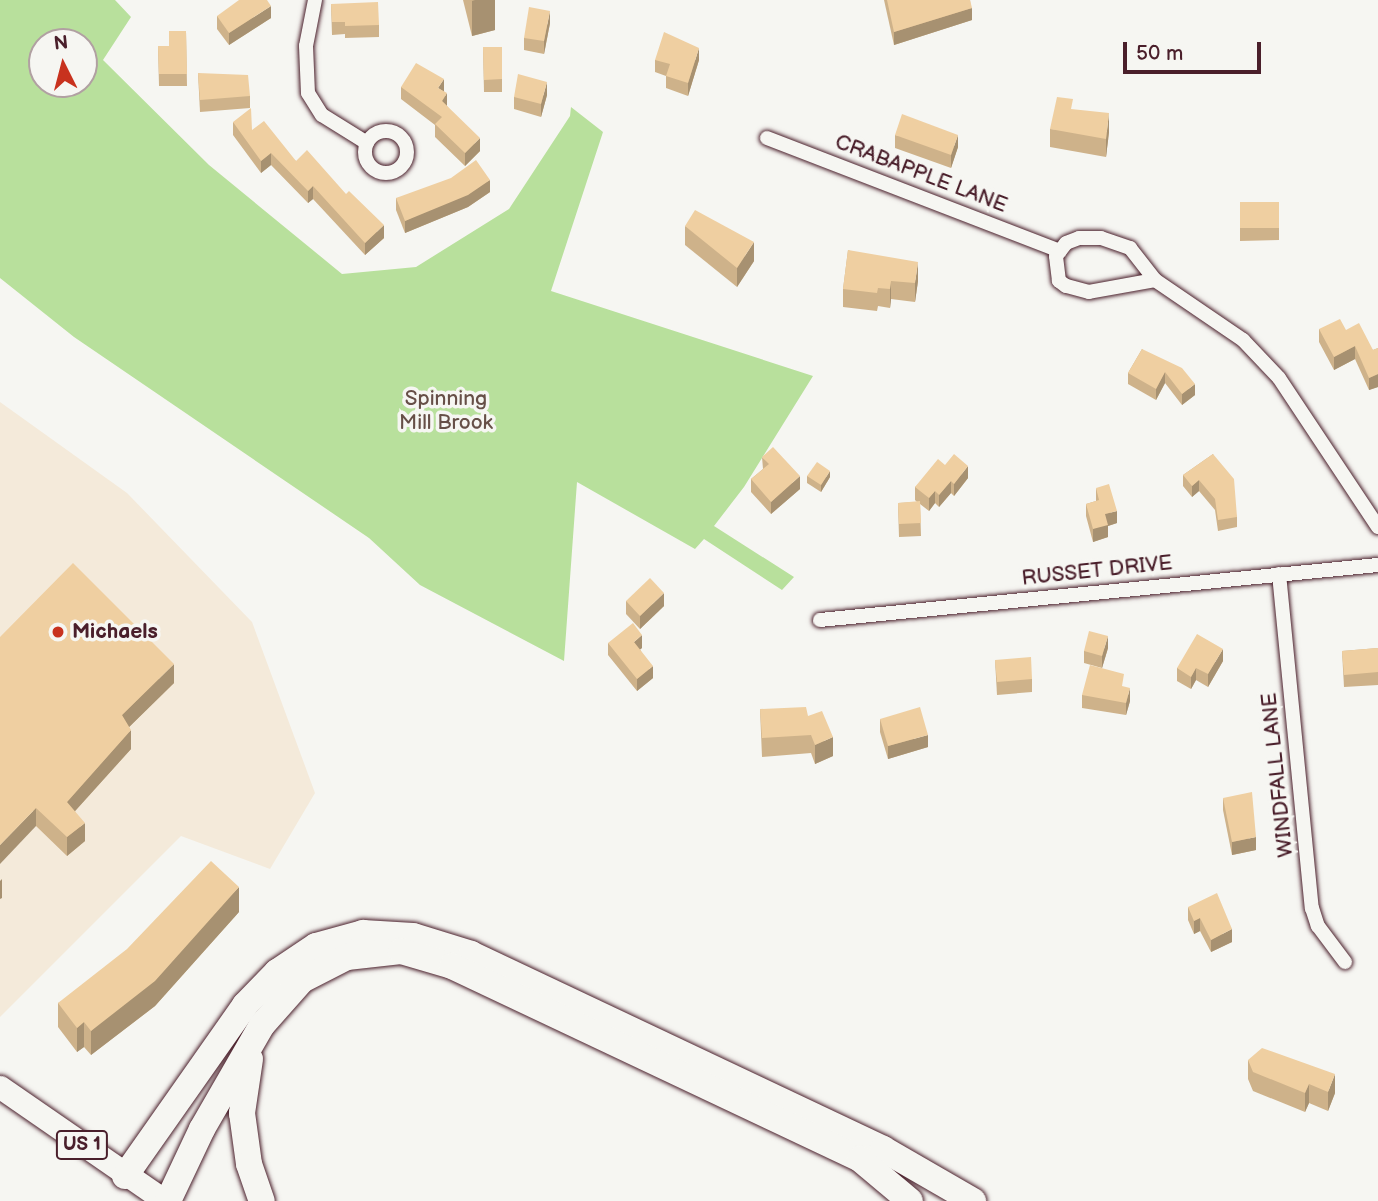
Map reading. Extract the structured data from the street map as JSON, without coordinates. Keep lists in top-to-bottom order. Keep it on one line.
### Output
{"streets":{"main road":["US 1"],"street":["CRABAPPLE LANE","RUSSET DRIVE","WINDFALL LANE"]},"crossings":[["RUSSET DRIVE","WINDFALL LANE"]],"parks":["Spinning Mill Brook"],"places":["Michaels"],"scale_bar":"50 m","north":"top"}
